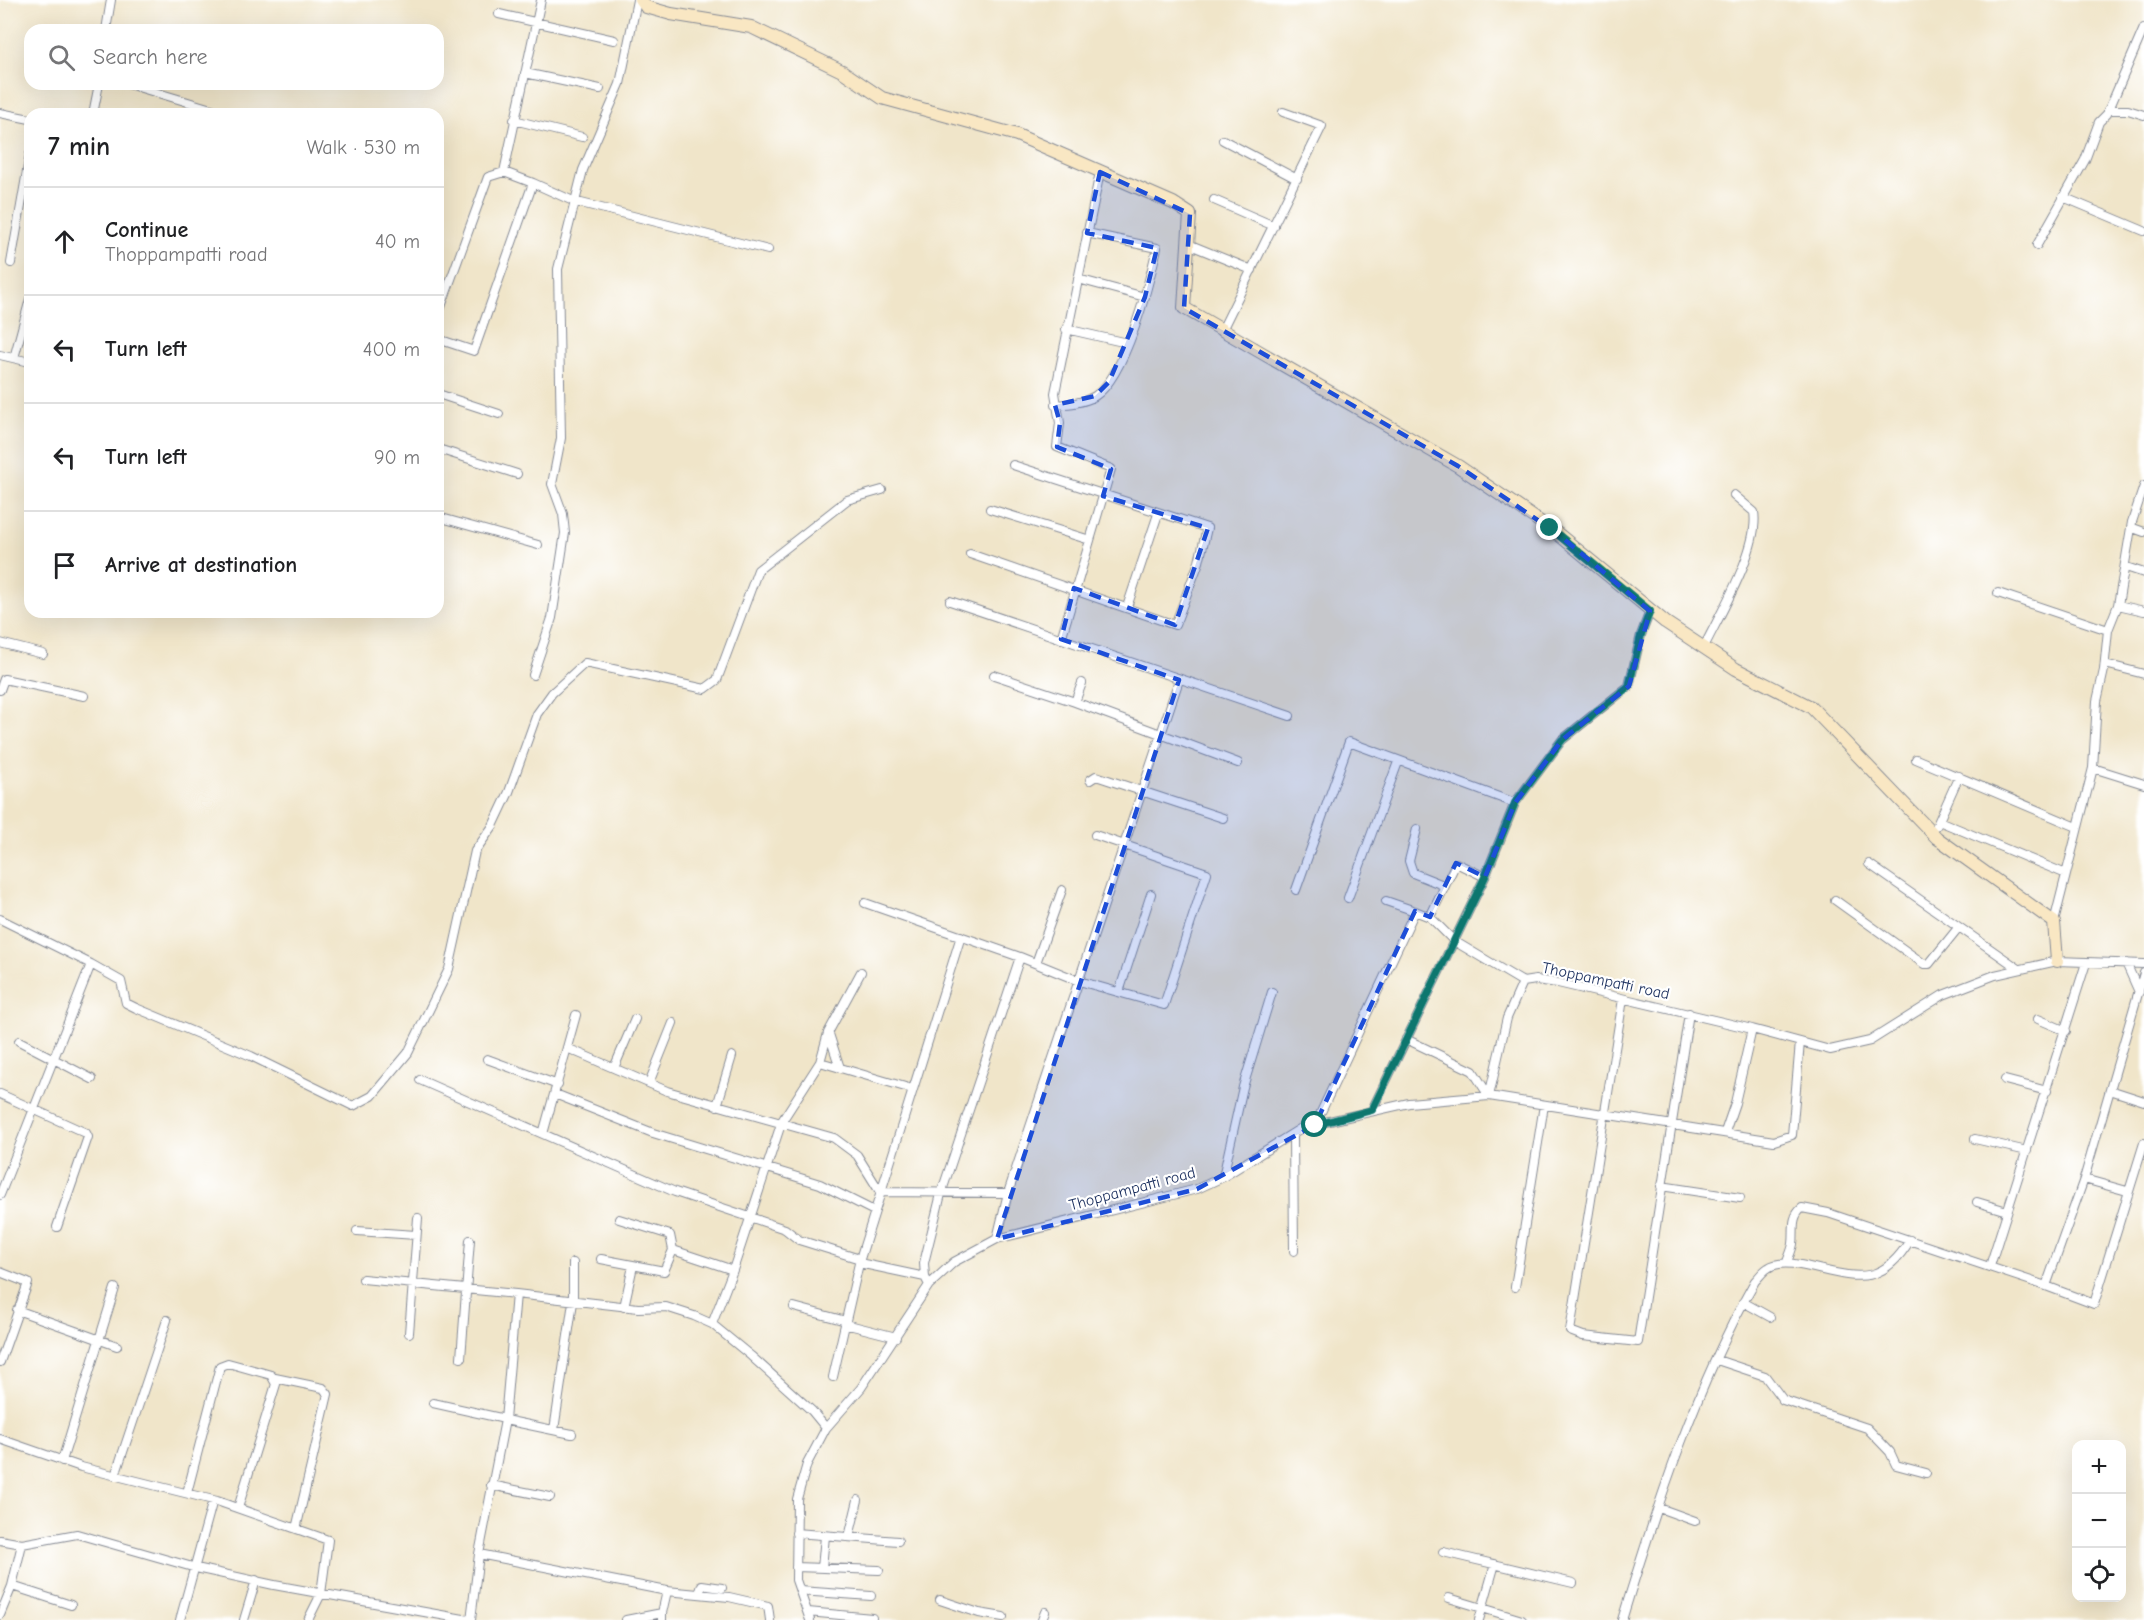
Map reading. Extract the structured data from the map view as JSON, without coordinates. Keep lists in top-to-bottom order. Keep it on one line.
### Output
{"streets":{"street":["Thoppampatti road"]},"page":{"search":"Search here","heading":["7 min","Walk · 530 m"],"list":[["Continue","Thoppampatti road","40 m"],["Turn left","400 m"],["Turn left","90 m"],"Arrive at destination"],"map_buttons":["+","−"]}}
